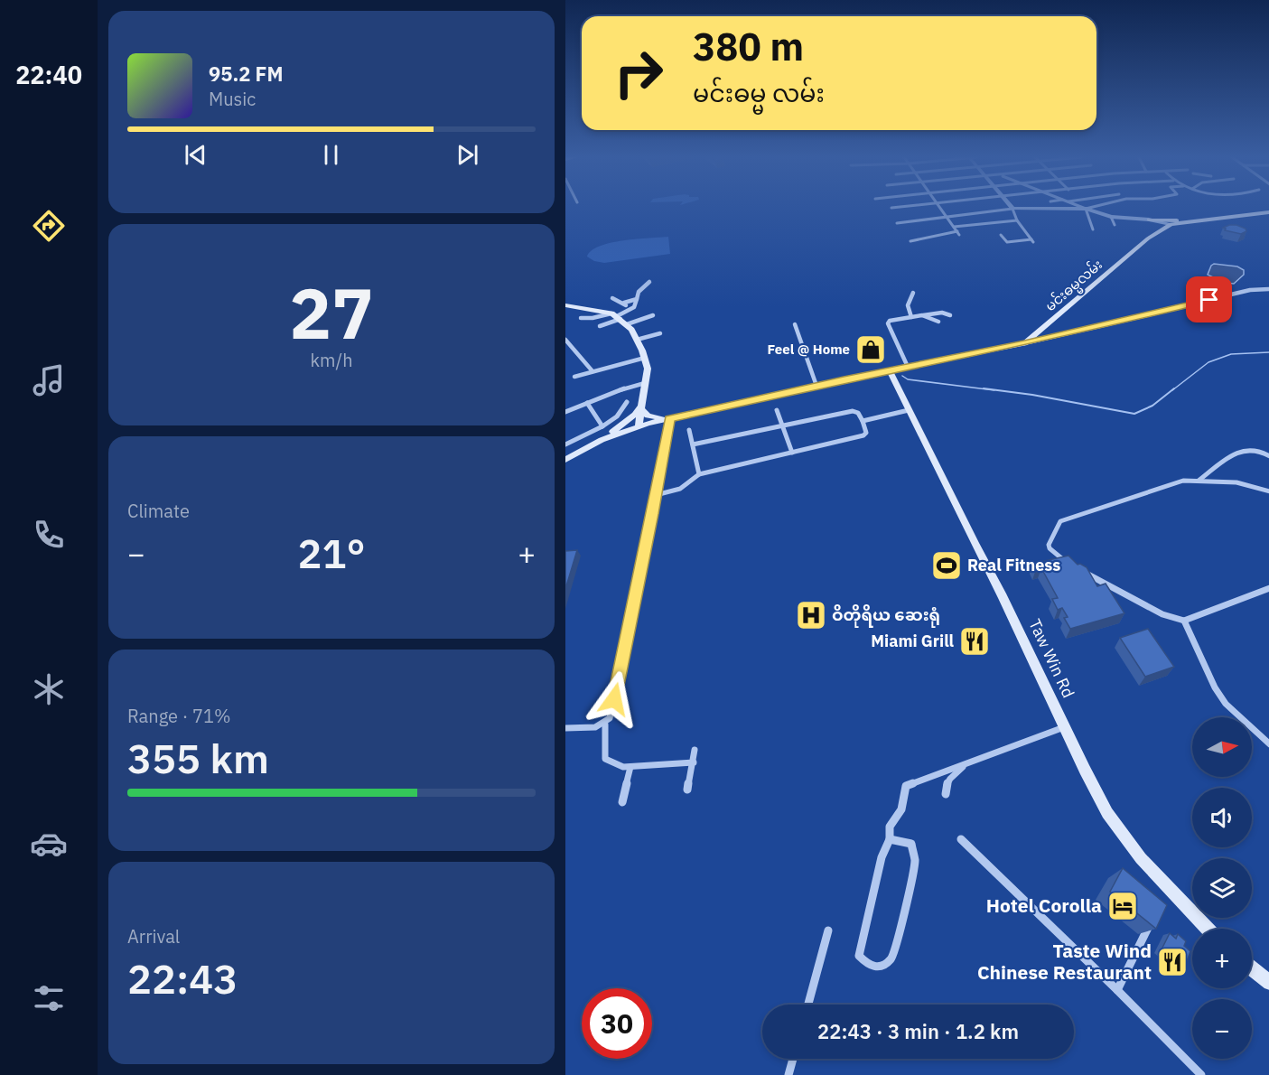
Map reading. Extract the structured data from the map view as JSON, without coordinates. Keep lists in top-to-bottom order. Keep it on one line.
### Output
{"streets":{"main road":["မင်းဓမ္မလမ်း","Taw Win Rd"]},"crossings":[["မင်းဓမ္မလမ်း","Taw Win Rd"]],"places":{"shop":["Feel @ Home"],"sports":["Real Fitness"],"hospital":["ဝိတိုရိယ ဆေးရုံ"],"restaurant":["Miami Grill","Taste Wind Chinese Restaurant"],"hotel":["Hotel Corolla"]},"north":"right","page":{"tabs":"22:40","turn":["380 m","မင်းဓမ္မ လမ်း"],"song":["95.2 FM","Music"],"tile":[["27","km/h"],"Climate",["Range · 71%","355 km"],["Arrival","22:43"]],"heat":["−","21°","+"],"map_buttons":["+","−"],"limit":"30","trip":"22:43 · 3 min · 1.2 km"}}
